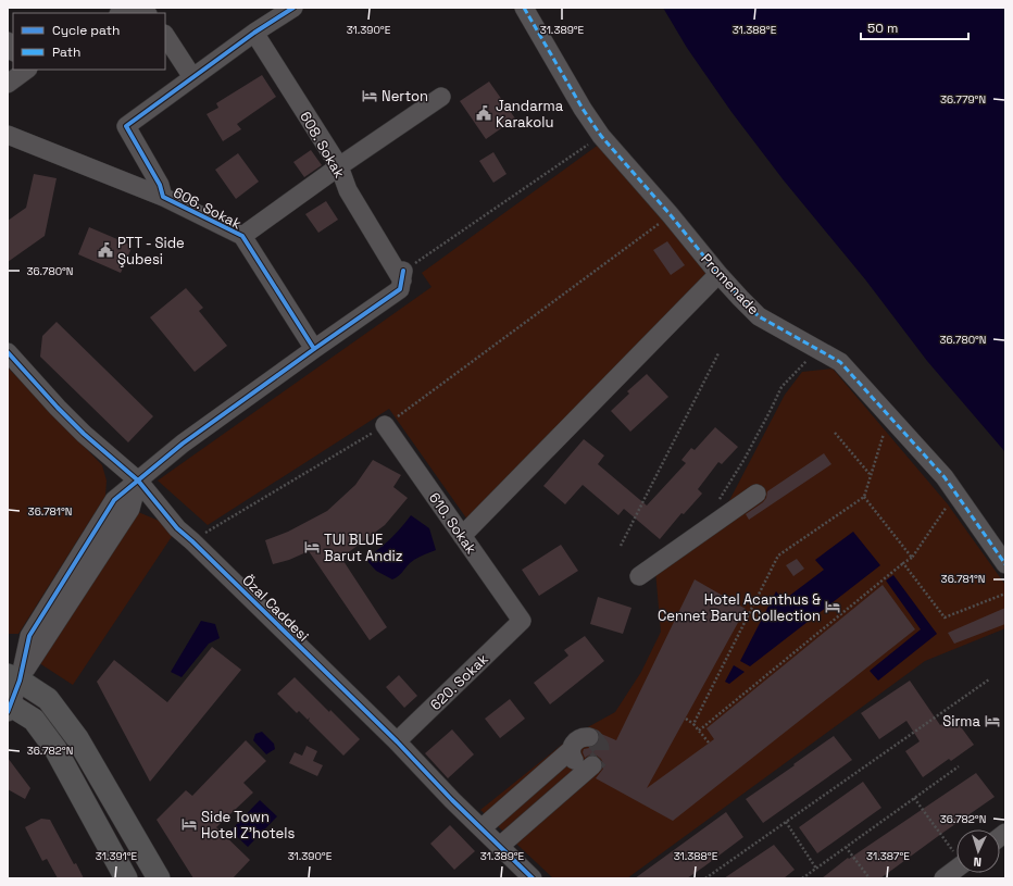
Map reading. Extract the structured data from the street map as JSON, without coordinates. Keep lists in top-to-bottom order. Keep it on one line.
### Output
{"streets":{"street":["608. Sokak","606. Sokak","Promenade","610. Sokak","Özal Caddesi","620. Sokak"]},"crossings":[["610. Sokak","620. Sokak"],["Özal Caddesi","620. Sokak"]],"places":{"hotel":["Nerton","TUI BLUE Barut Andiz","Hotel Acanthus & Cennet Barut Collection","Sirma","Side Town Hotel Z'hotels"],"public building":["Jandarma Karakolu","PTT - Side Şubesi"]},"legend":["Cycle path","Path"],"scale_bar":"50 m","north":"bottom","coordinates":["31.390°E","31.389°E","31.388°E","36.779°N","36.780°N","36.781°N","36.782°N","31.391°E","31.387°E"]}
